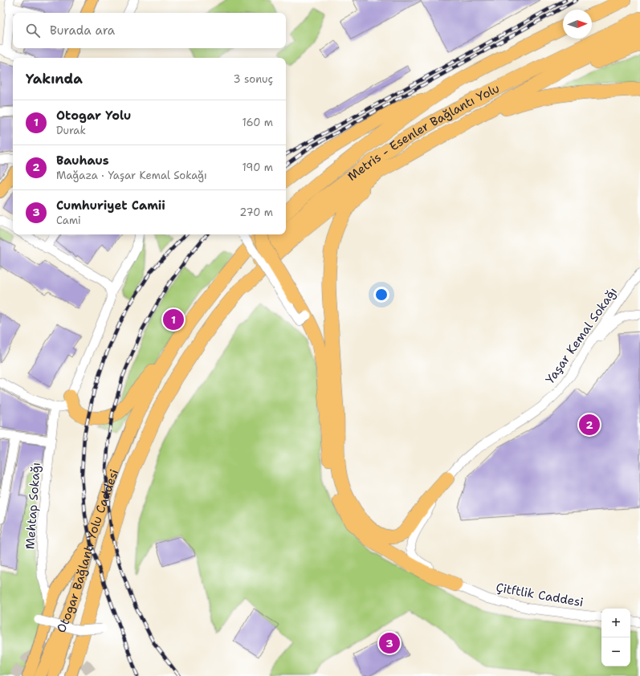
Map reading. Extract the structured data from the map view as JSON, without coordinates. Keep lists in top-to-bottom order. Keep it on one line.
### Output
{"streets":{"highway":["Metris - Esenler Bağlantı Yolu"],"main road":["Otogar Bağlantı Yolu Caddesi"],"street":["Yaşar Kemal Sokağı","Mehtap Sokağı","Çitftlik Caddesi"]},"crossings":[["Yaşar Kemal Sokağı","Çitftlik Caddesi"]],"north":"right","page":{"search":"Burada ara","heading":["Yakında","3 sonuç"],"list":[{"mark":"1","name":"Otogar Yolu","note":"Durak","value":"160 m"},{"mark":"2","name":"Bauhaus","note":"Mağaza · Yaşar Kemal Sokağı","value":"190 m"},{"mark":"3","name":"Cumhuriyet Camii","note":"Cami","value":"270 m"}],"pins":["1","2","3"],"map_buttons":["+","−"]}}
